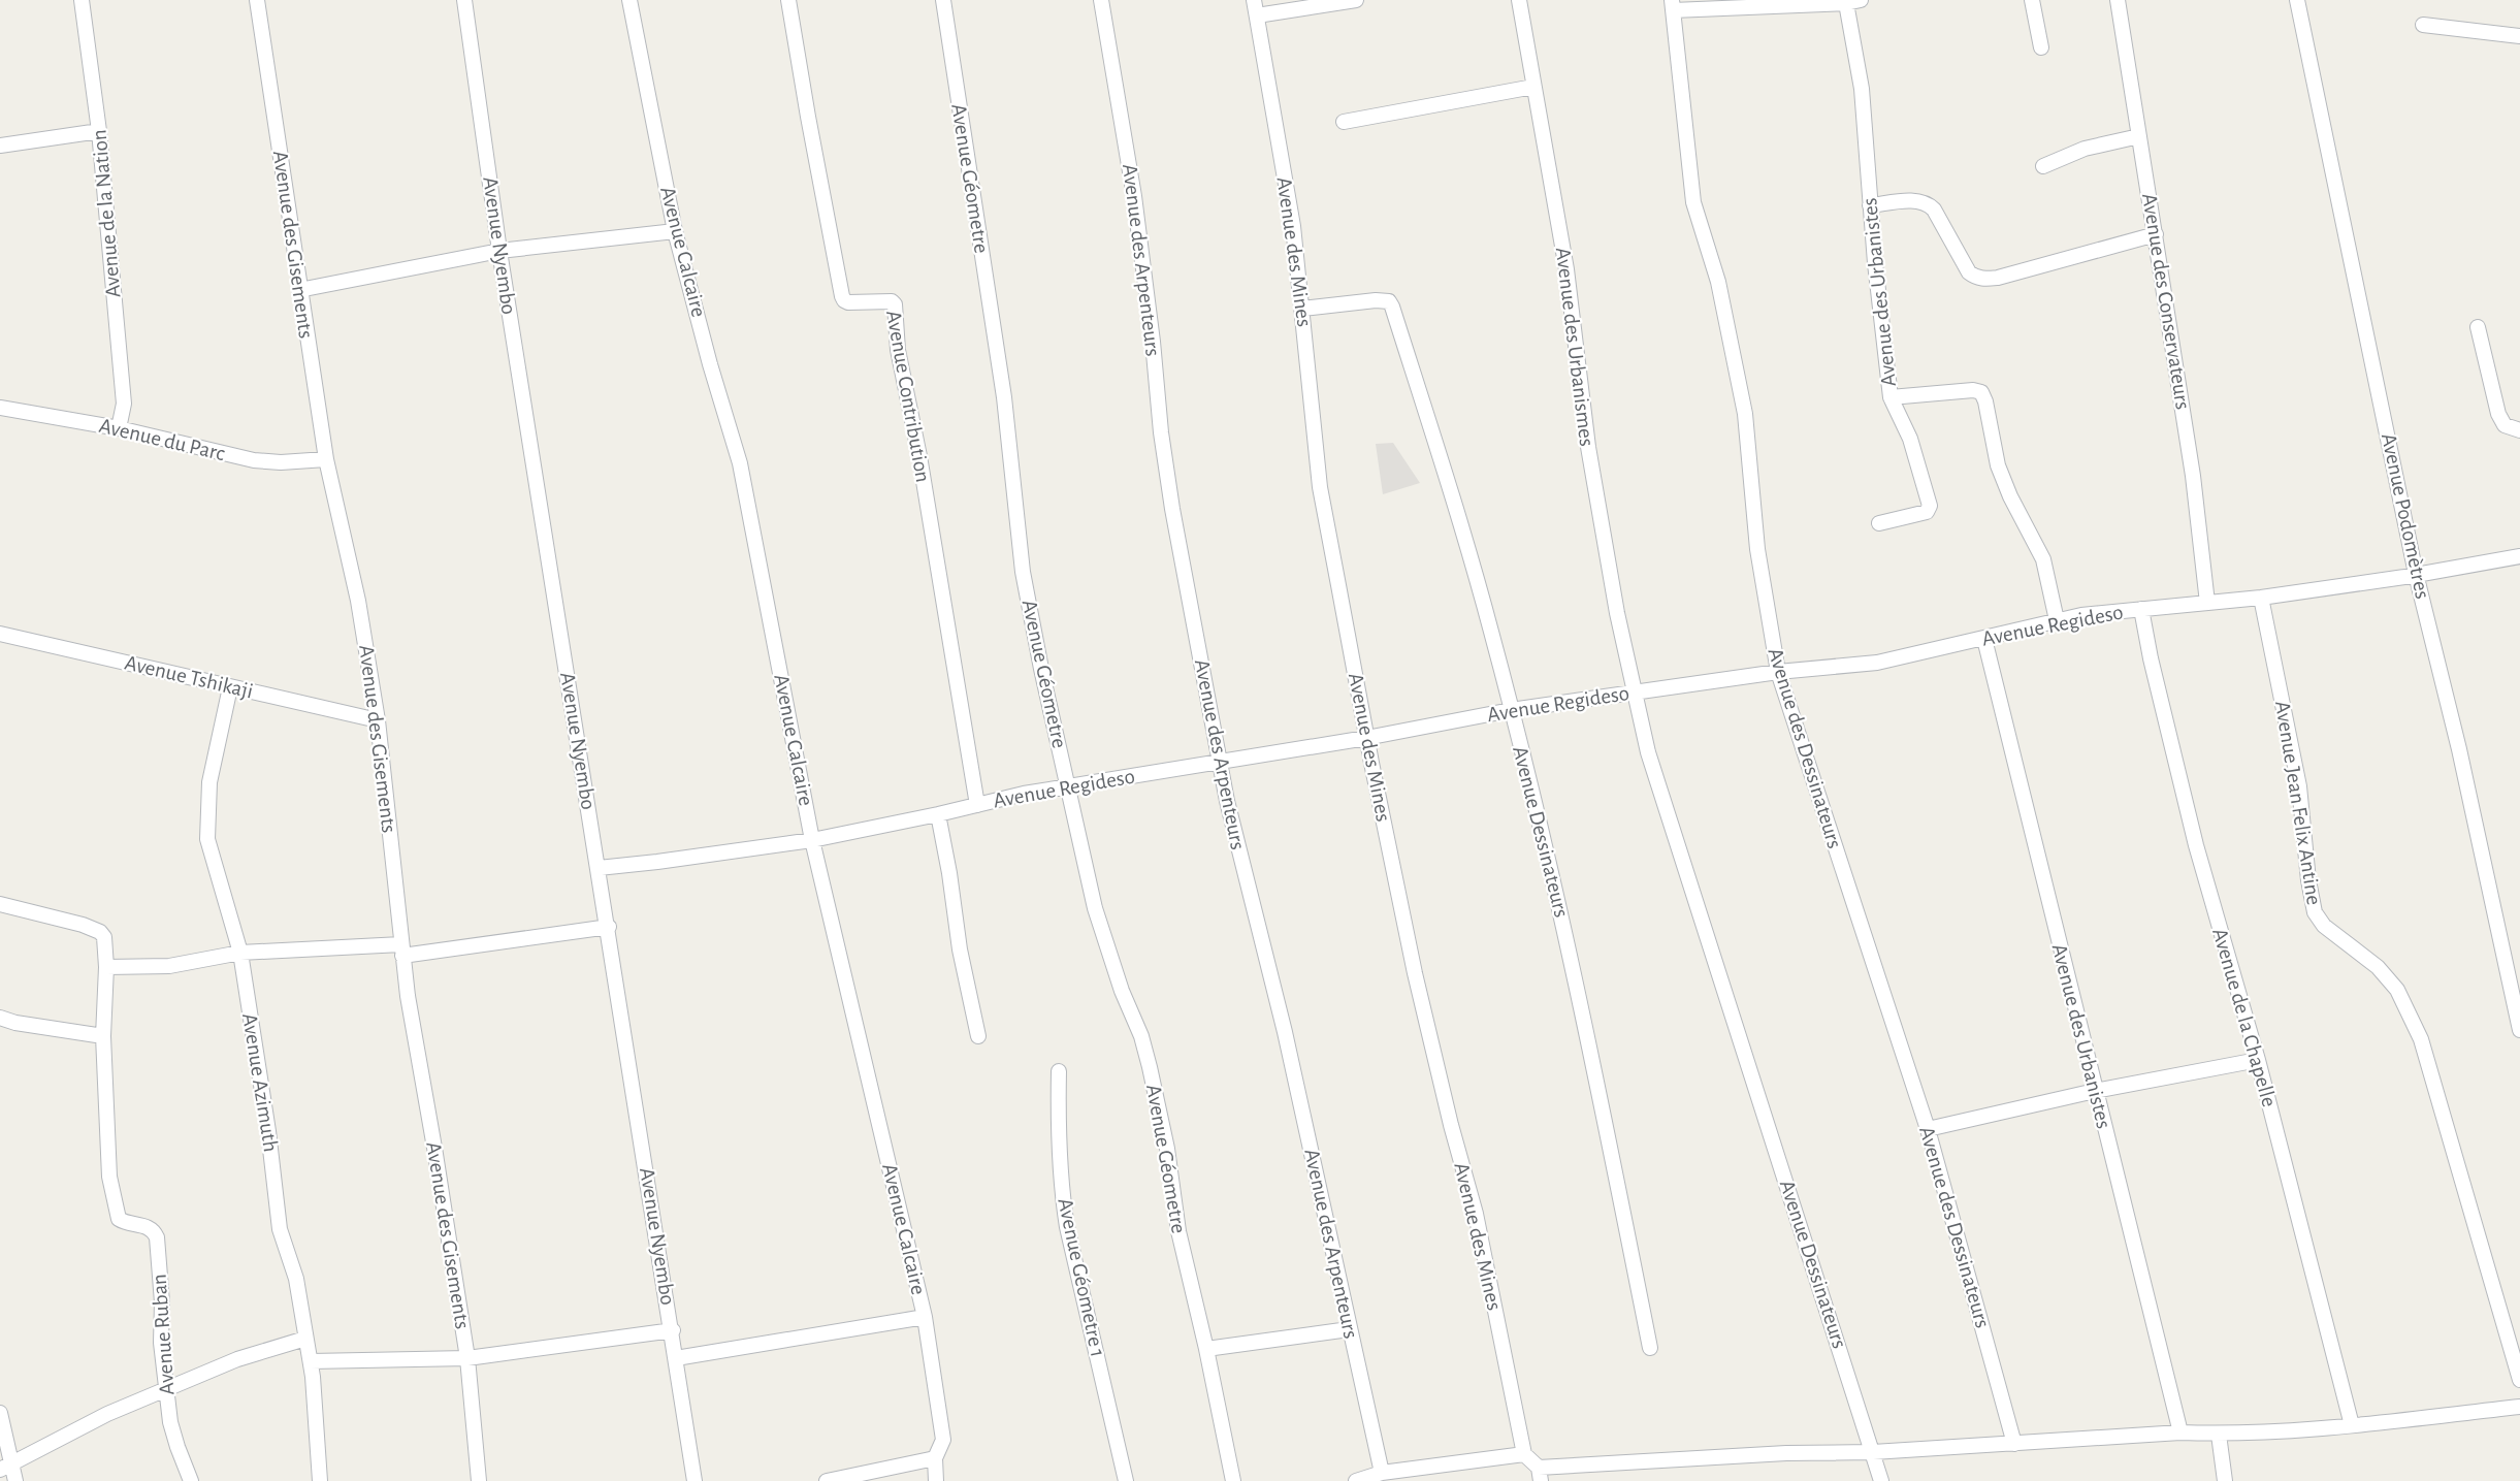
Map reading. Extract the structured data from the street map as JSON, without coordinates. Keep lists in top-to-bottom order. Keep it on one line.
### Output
{"streets":{"street":["Avenue Géometre","Avenue de la Nation","Avenue des Gisements","Avenue Nyembo","Avenue Calcaire","Avenue des Mines","Avenue des Arpenteurs","Avenue des Urbanistes","Avenue des Conservateurs","Avenue des Urbanismes","Avenue Contribution","Avenue du Parc","Avenue Podomètres","Avenue Regideso","Avenue Tshikaji","Avenue des Dessinateurs","Avenue Jean Felix Antine","Avenue Dessinateurs","Avenue de la Chapelle","Avenue Azimuth","Avenue Géometre 1","Avenue Ruban"]},"crossings":[["Avenue Géometre","Avenue Regideso"],["Avenue de la Nation","Avenue du Parc"],["Avenue des Gisements","Avenue du Parc"],["Avenue des Gisements","Avenue Tshikaji"],["Avenue Nyembo","Avenue Regideso"],["Avenue Calcaire","Avenue Regideso"],["Avenue des Mines","Avenue Regideso"],["Avenue des Mines","Avenue Dessinateurs"],["Avenue des Arpenteurs","Avenue Regideso"],["Avenue des Urbanistes","Avenue Regideso"],["Avenue des Conservateurs","Avenue Regideso"],["Avenue des Urbanismes","Avenue Regideso"],["Avenue des Urbanismes","Avenue Dessinateurs"],["Avenue Contribution","Avenue Regideso"],["Avenue Podomètres","Avenue Regideso"],["Avenue Regideso","Avenue des Dessinateurs"],["Avenue Regideso","Avenue Jean Felix Antine"],["Avenue Regideso","Avenue Dessinateurs"],["Avenue Regideso","Avenue de la Chapelle"],["Avenue Tshikaji","Avenue Azimuth"]]}
